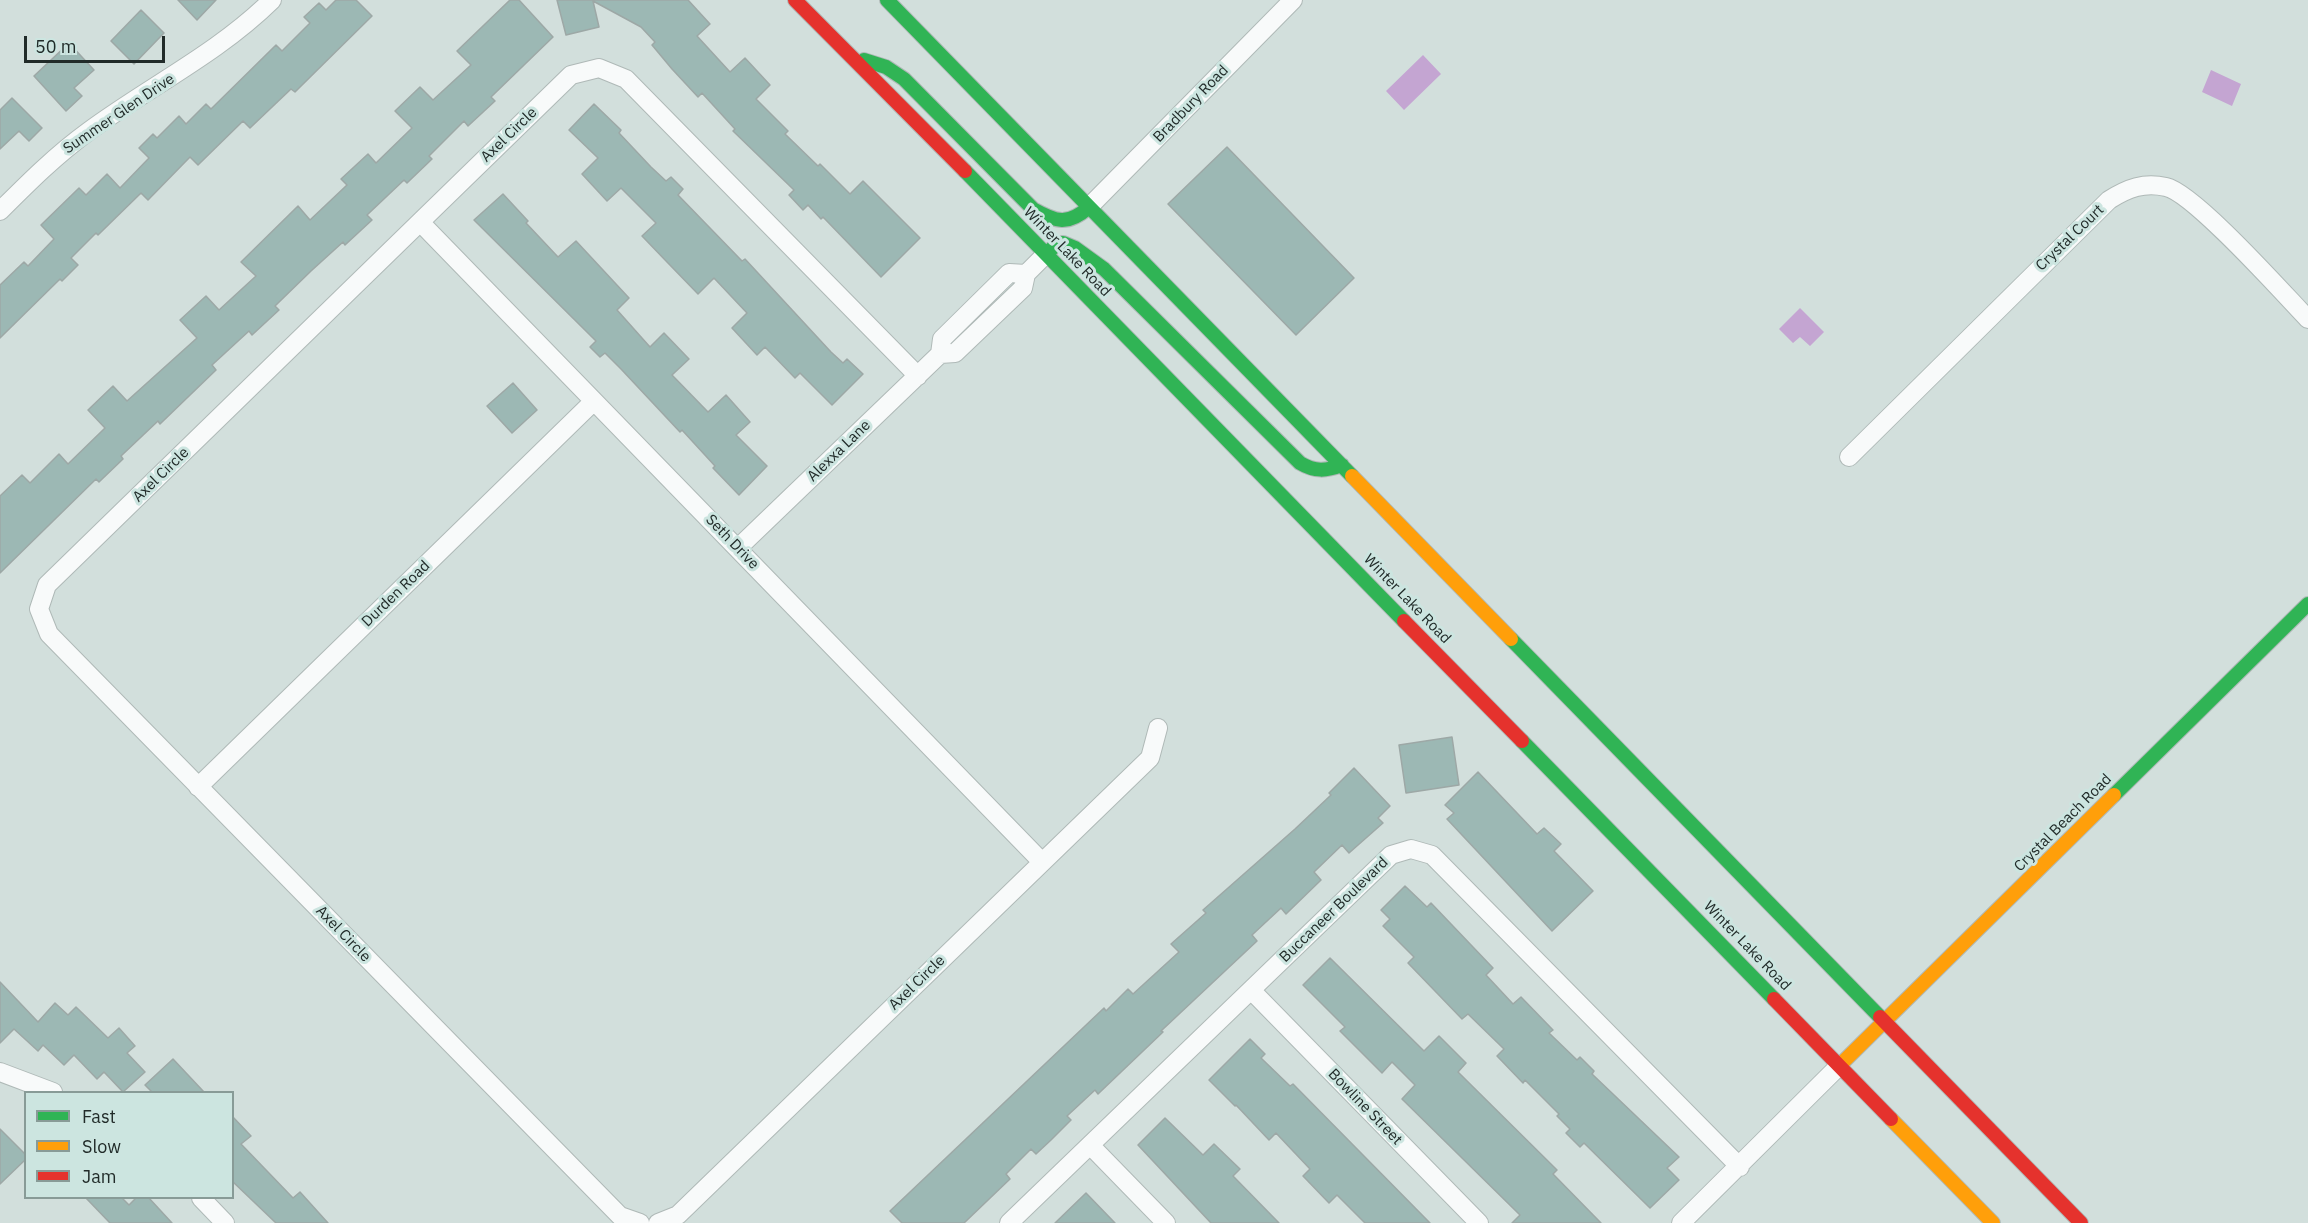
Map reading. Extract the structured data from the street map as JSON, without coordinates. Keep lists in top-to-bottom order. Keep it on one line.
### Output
{"streets":{"main road":["Winter Lake Road","Crystal Beach Road"],"street":["Bradbury Road","Summer Glen Drive","Axel Circle","Crystal Court","Alexxa Lane","Seth Drive","Durden Road","Buccaneer Boulevard","Bowline Street"]},"crossings":[["Axel Circle","Alexxa Lane"],["Axel Circle","Seth Drive"],["Axel Circle","Durden Road"],["Winter Lake Road","Alexxa Lane"],["Winter Lake Road","Crystal Beach Road"],["Alexxa Lane","Seth Drive"],["Seth Drive","Durden Road"],["Buccaneer Boulevard","Bowline Street"]],"legend":["Fast","Slow","Jam"],"scale_bar":"50 m"}
